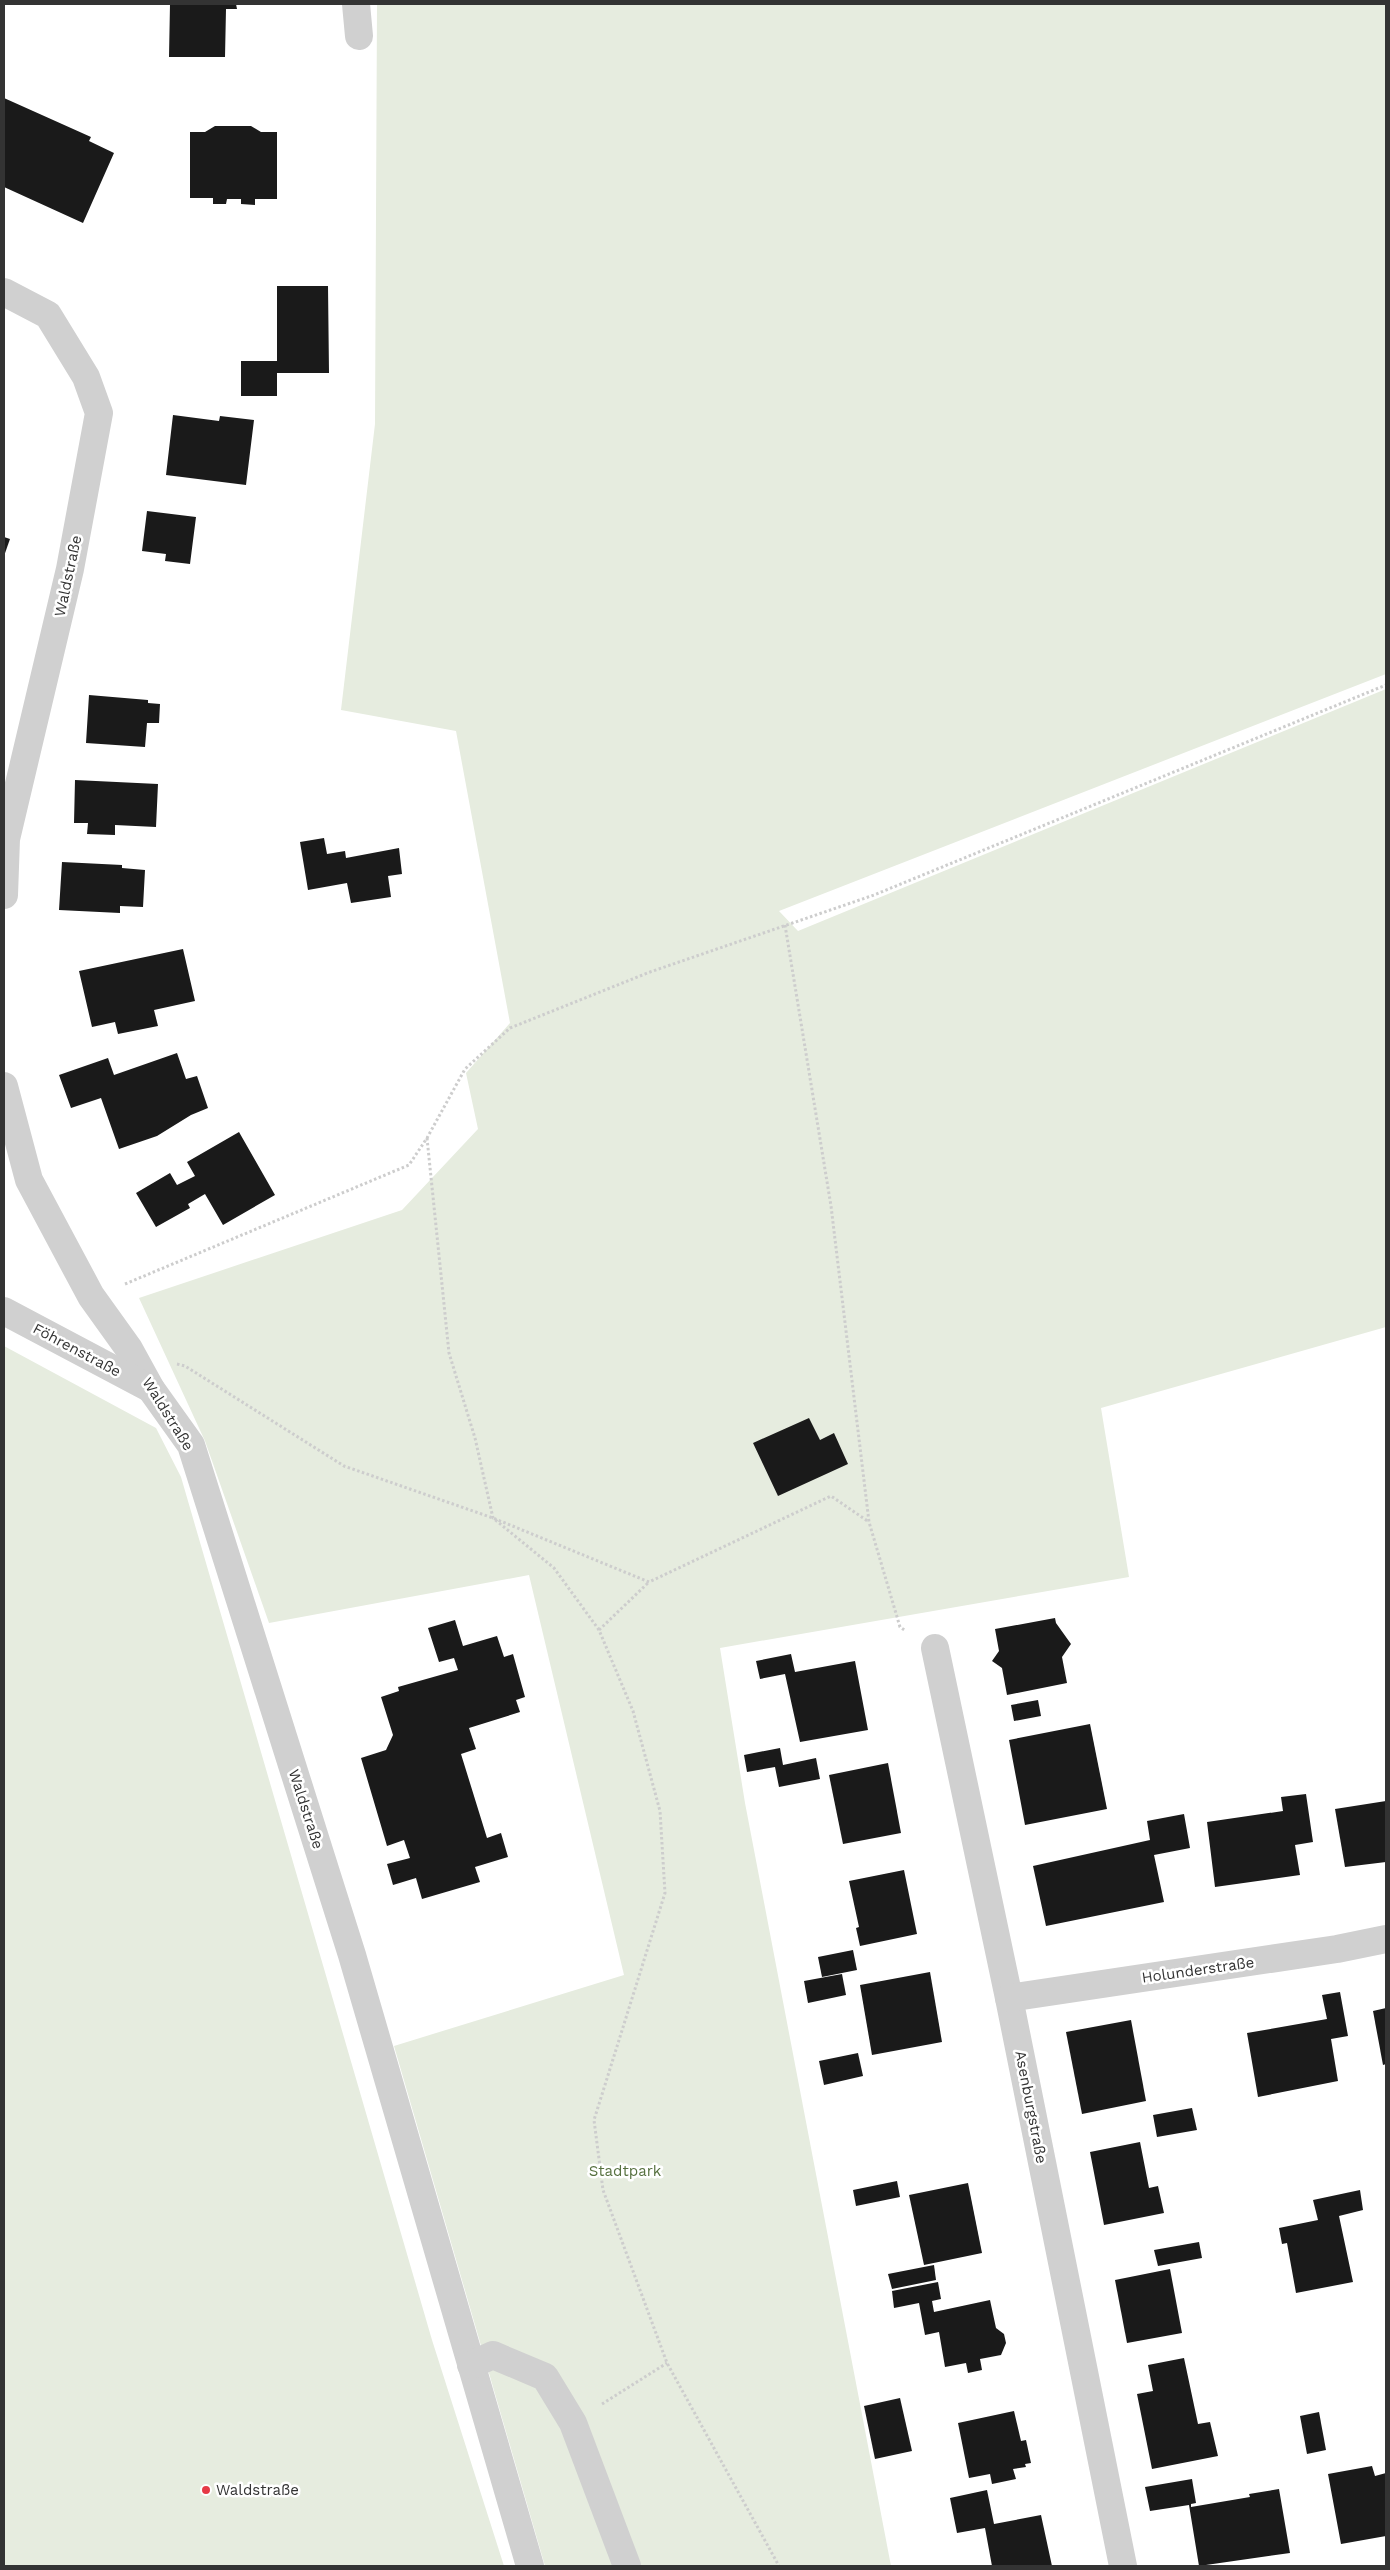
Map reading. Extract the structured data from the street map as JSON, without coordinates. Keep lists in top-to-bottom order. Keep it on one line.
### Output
{"streets":{"street":["Waldstraße","Föhrenstraße","Holunderstraße","Asenburgstraße"]},"crossings":[["Waldstraße","Föhrenstraße"],["Holunderstraße","Asenburgstraße"]],"parks":["Stadtpark"],"places":["Waldstraße"]}
